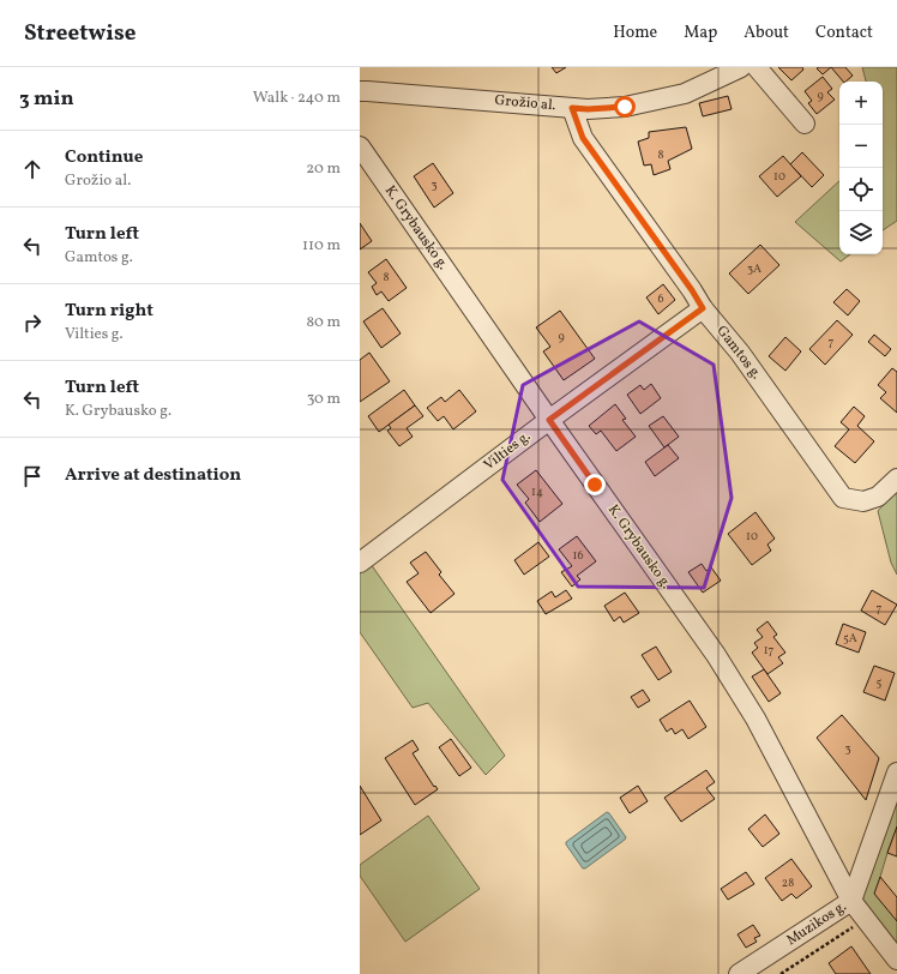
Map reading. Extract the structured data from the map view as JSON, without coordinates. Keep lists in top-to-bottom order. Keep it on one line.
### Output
{"streets":{"street":["Grožio al.","K. Grybausko g.","Gamtos g.","Vilties g.","Muzikos g."]},"crossings":[["Grožio al.","Gamtos g."],["K. Grybausko g.","Vilties g."],["K. Grybausko g.","Muzikos g."],["Gamtos g.","Vilties g."]],"house_numbers":["9","8","10","3","3A","8","6","9","7","14","10","16","7","5A","17","5","3","28"],"page":{"header":"Streetwise","nav":["Home","Map","About","Contact"],"heading":["3 min","Walk · 240 m"],"map_buttons":["+","−"],"list":[["Continue","Grožio al.","20 m"],["Turn left","Gamtos g.","110 m"],["Turn right","Vilties g.","80 m"],["Turn left","K. Grybausko g.","30 m"],"Arrive at destination"]}}
